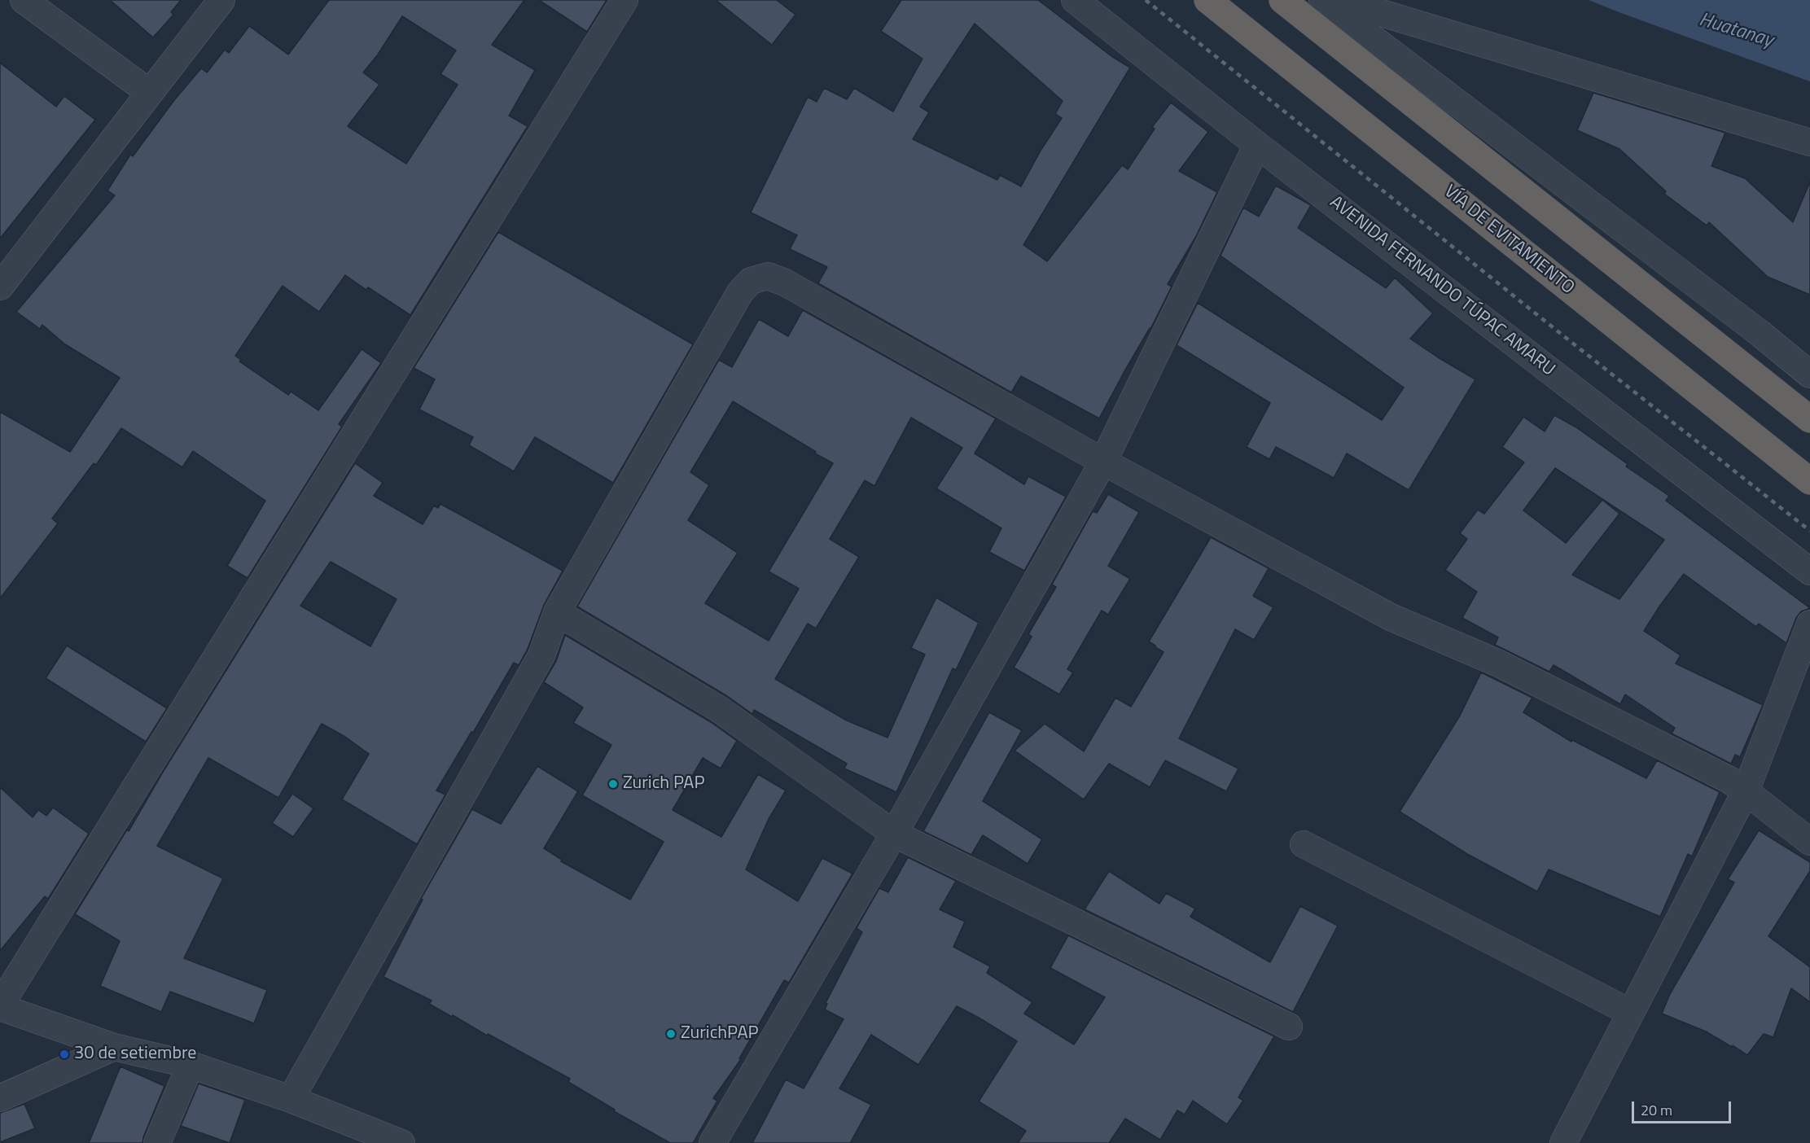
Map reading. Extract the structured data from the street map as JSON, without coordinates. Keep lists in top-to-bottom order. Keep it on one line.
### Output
{"streets":{"highway":["VÍA DE EVITAMIENTO"],"street":["AVENIDA FERNANDO TÚPAC AMARU"]},"water":["Huatanay"],"places":["Zurich PAP","ZurichPAP","30 de setiembre"],"scale_bar":"20 m"}
